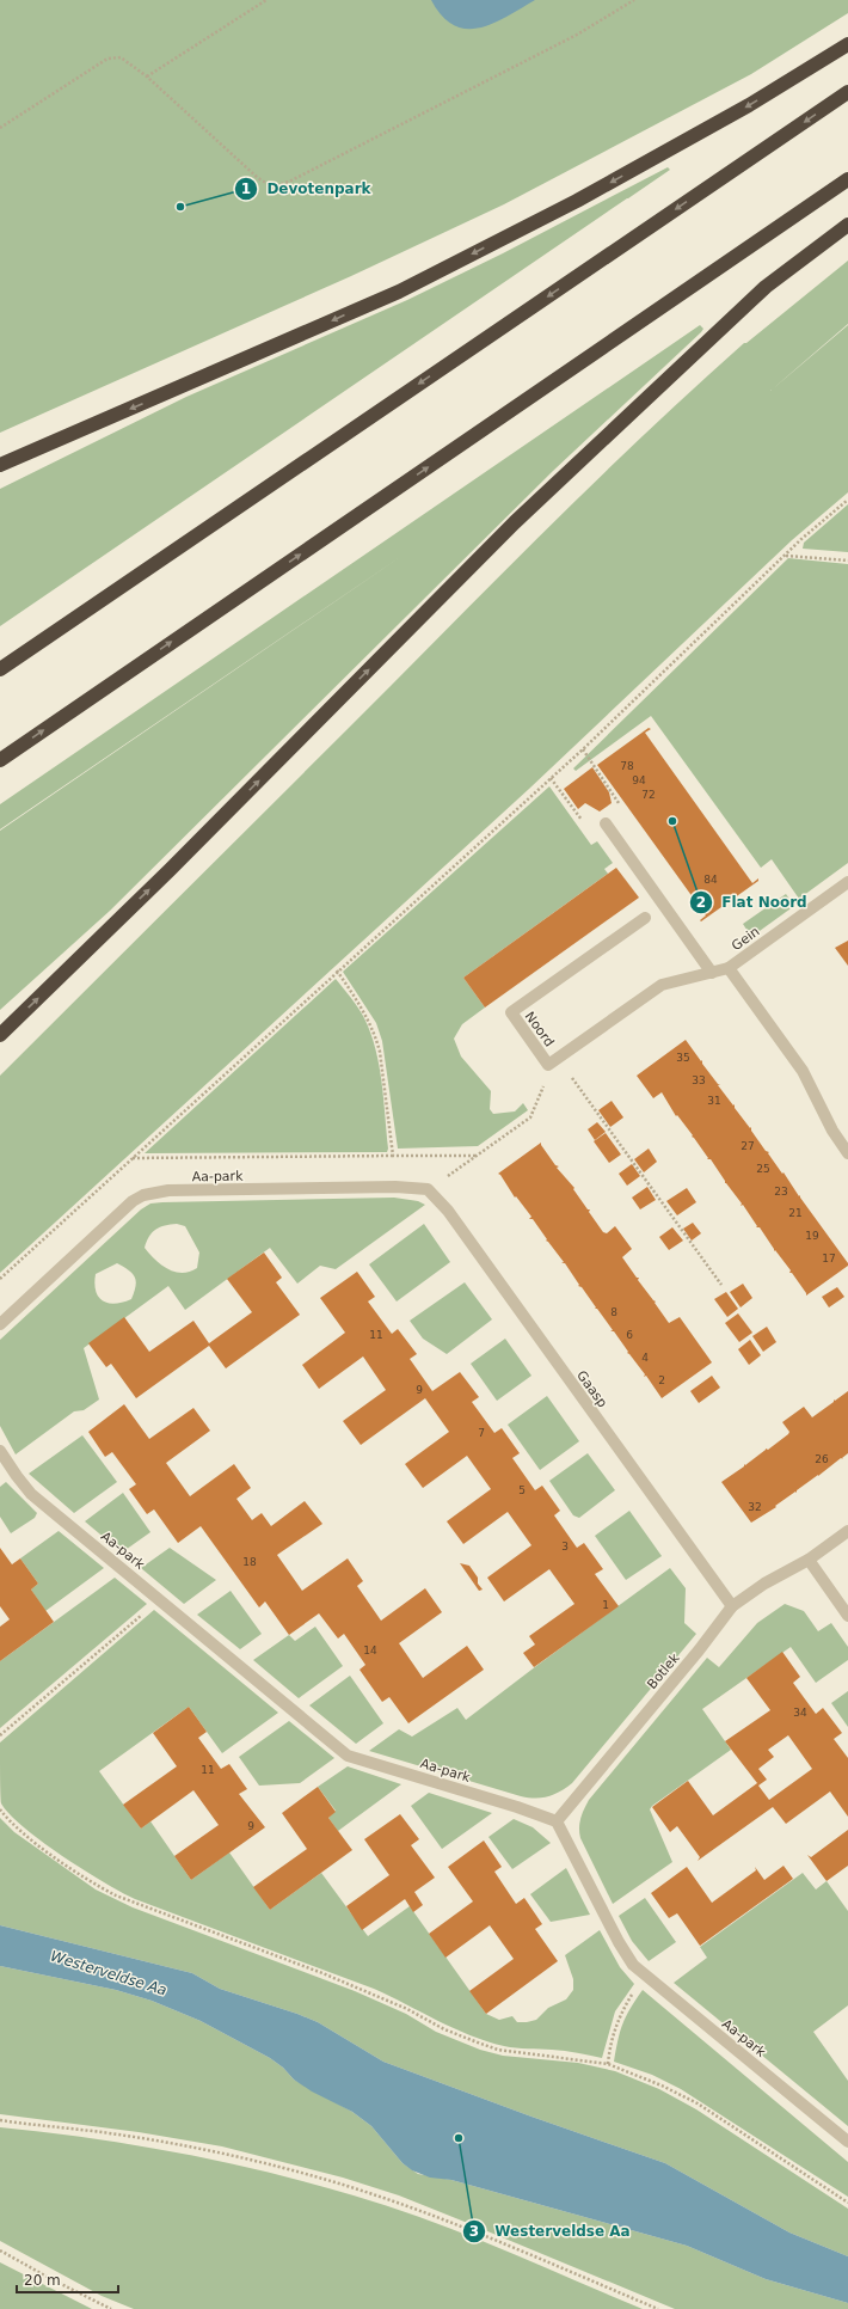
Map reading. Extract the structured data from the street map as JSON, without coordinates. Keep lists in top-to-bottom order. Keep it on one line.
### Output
{"streets":{"street":["Gein","Noord","Aa-park","Gaasp","Botlek"]},"crossings":[["Gein","Noord"],["Aa-park","Gaasp"],["Aa-park","Botlek"],["Gaasp","Botlek"]],"water":["Westerveldse Aa"],"places":["Devotenpark","Flat Noord","Westerveldse Aa"],"house_numbers":["78","94","72","84","35","33","31","27","25","23","21","19","17","8","11","6","4","2","9","7","26","5","32","3","18","1","14","34","11","9"],"scale_bar":"20 m"}
